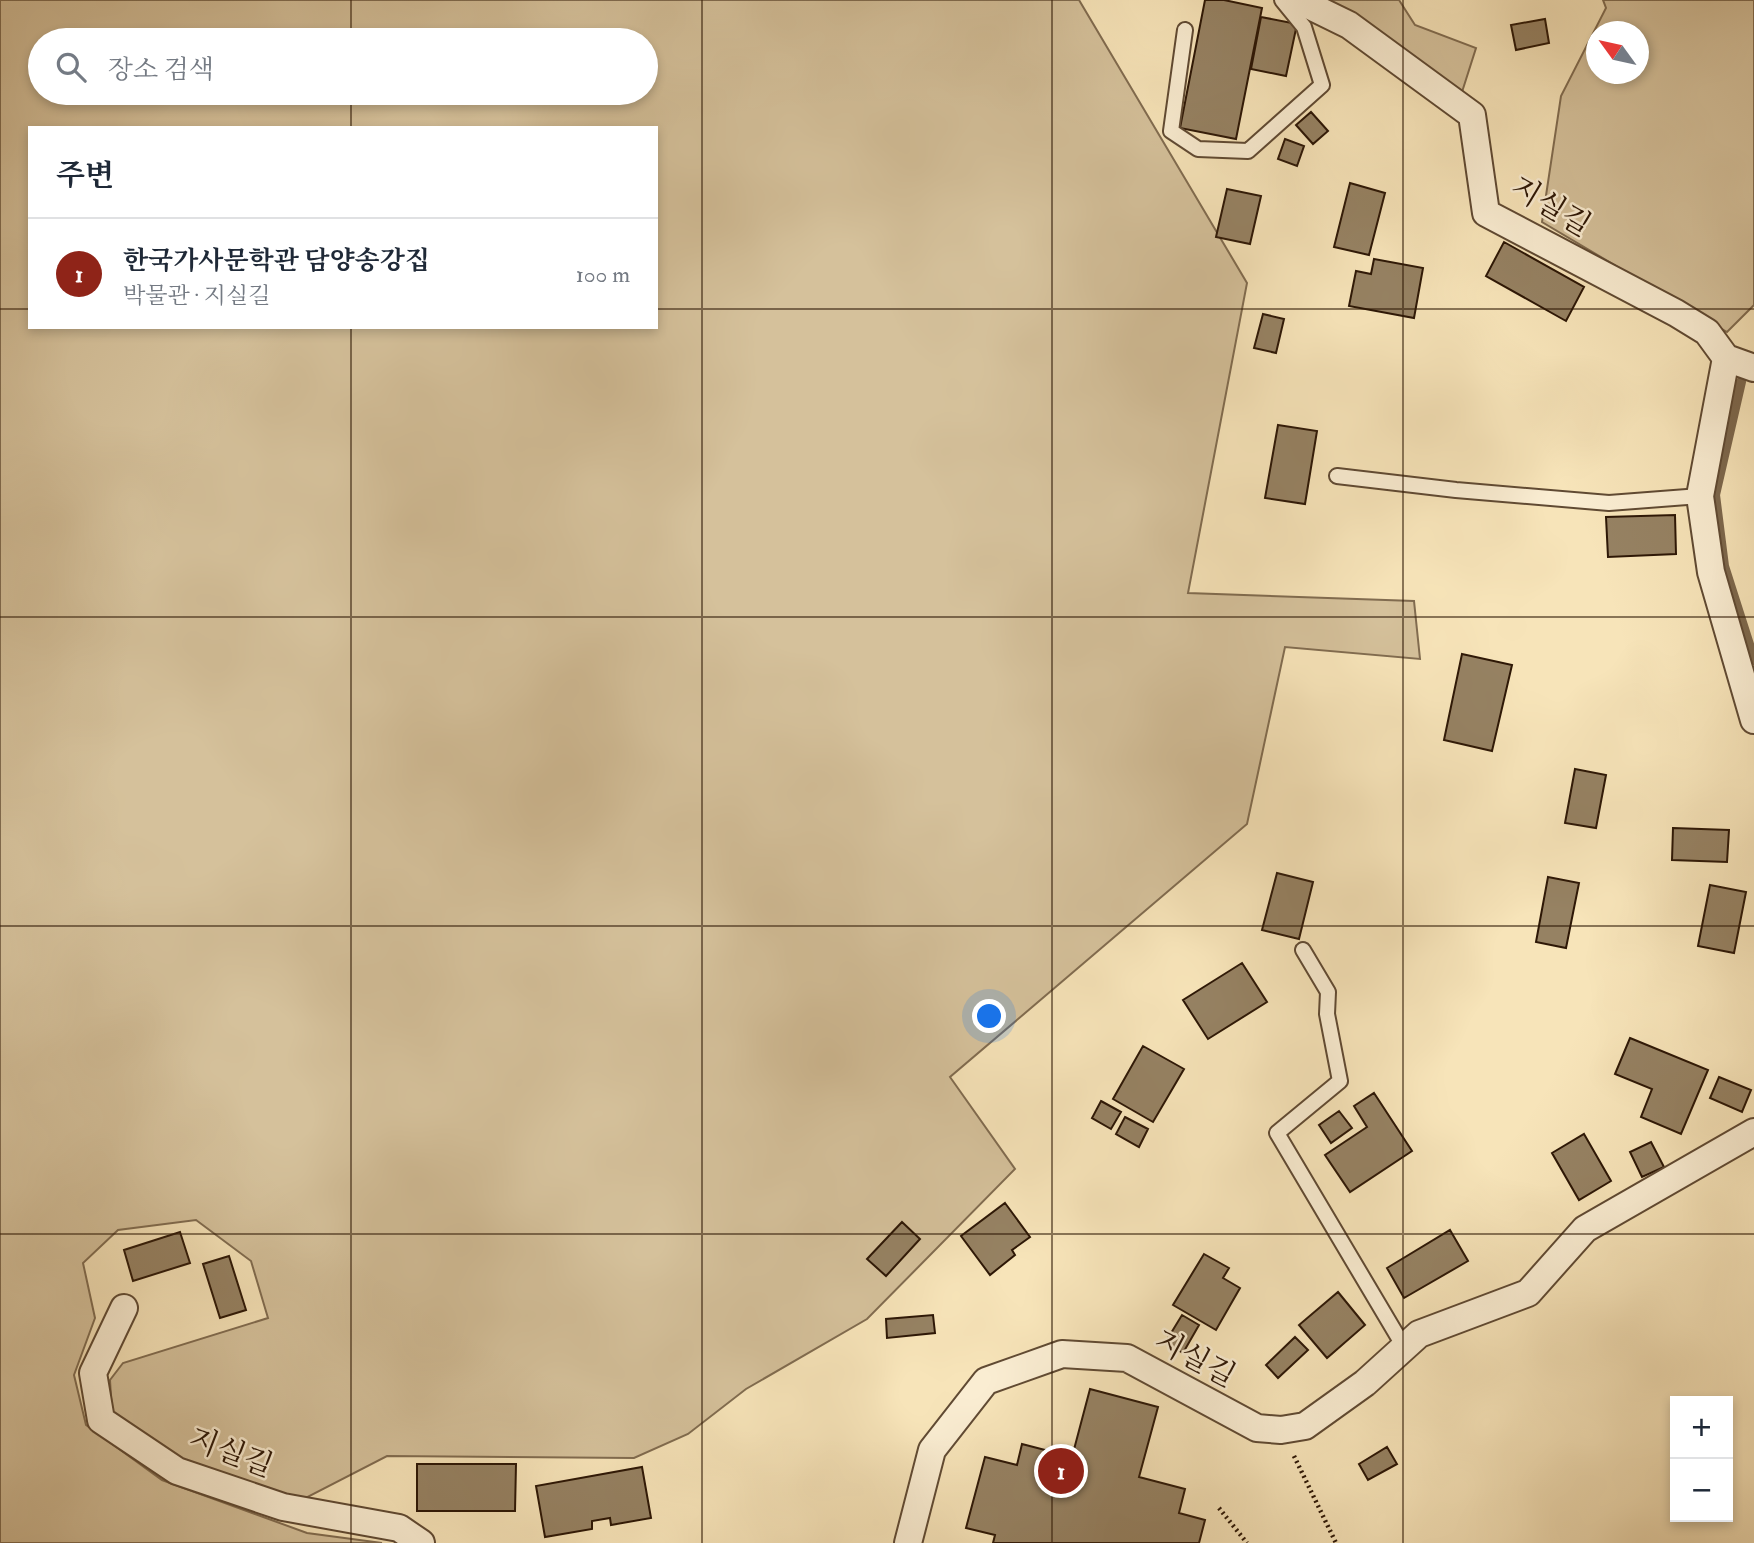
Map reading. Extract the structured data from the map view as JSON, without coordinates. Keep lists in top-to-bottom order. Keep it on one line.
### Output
{"streets":{"street":["지실길"]},"north":"top left","page":{"search":"장소 검색","heading":"주변","list":[{"mark":"1","name":"한국가사문학관 담양송강집","note":"박물관 · 지실길","value":"100 m"}],"map_buttons":["+","−"],"pins":"1"}}
